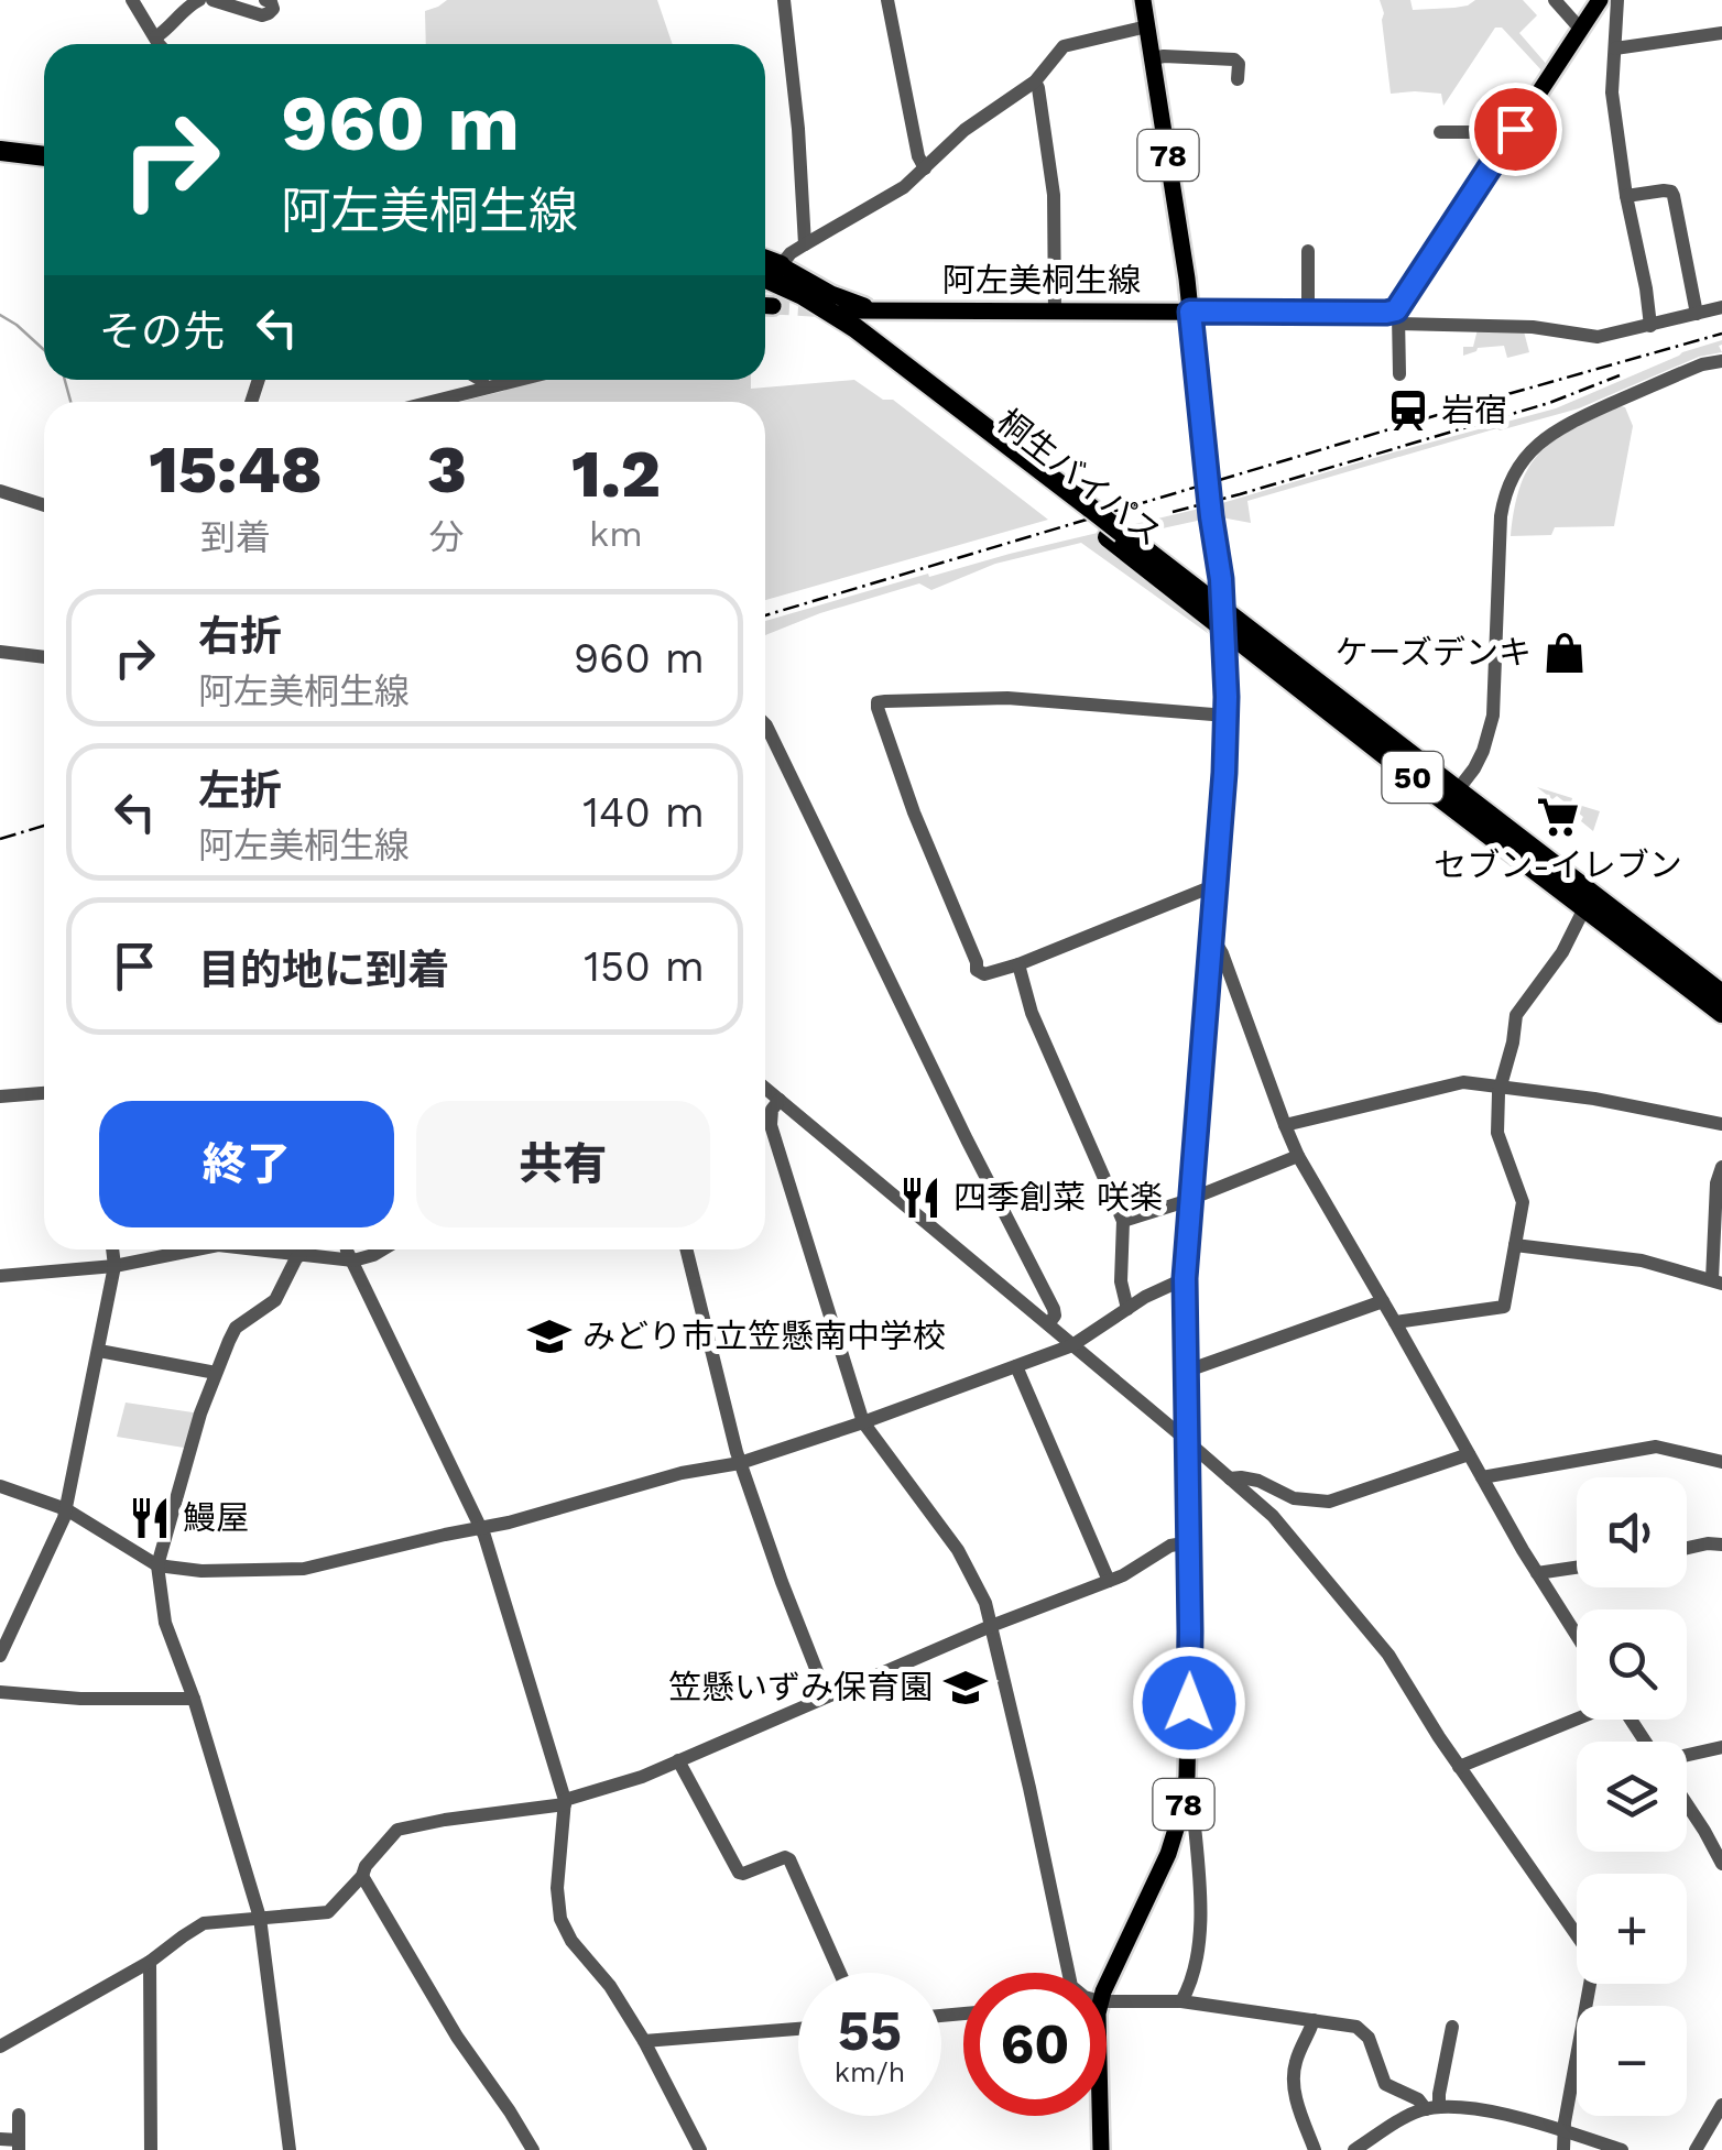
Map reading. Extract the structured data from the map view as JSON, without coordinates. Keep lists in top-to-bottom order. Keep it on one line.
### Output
{"streets":{"highway":["桐生バイパス","50"],"main road":["78","阿左美桐生線"]},"crossings":[["78","阿左美桐生線"],["78","桐生バイパス"]],"places":{"station":["岩宿"],"shop":["ケーズデンキ"],"supermarket":["セブン-イレブン"],"restaurant":["四季創菜 咲楽","鰻屋"],"school or university":["みどり市立笠懸南中学校","笠懸いずみ保育園"]},"page":{"turn":["960 m","阿左美桐生線"],"then":"その先","eta":["15:48","到着","3","分","1.2","km"],"list":[{"name":"右折","note":"阿左美桐生線","value":"960 m"},{"name":"左折","note":"阿左美桐生線","value":"140 m"},{"name":"目的地に到着","value":"150 m"}],"buttons":["終了","共有"],"map_buttons":["+","−"],"speed":"55 km/h","limit":"60"}}
